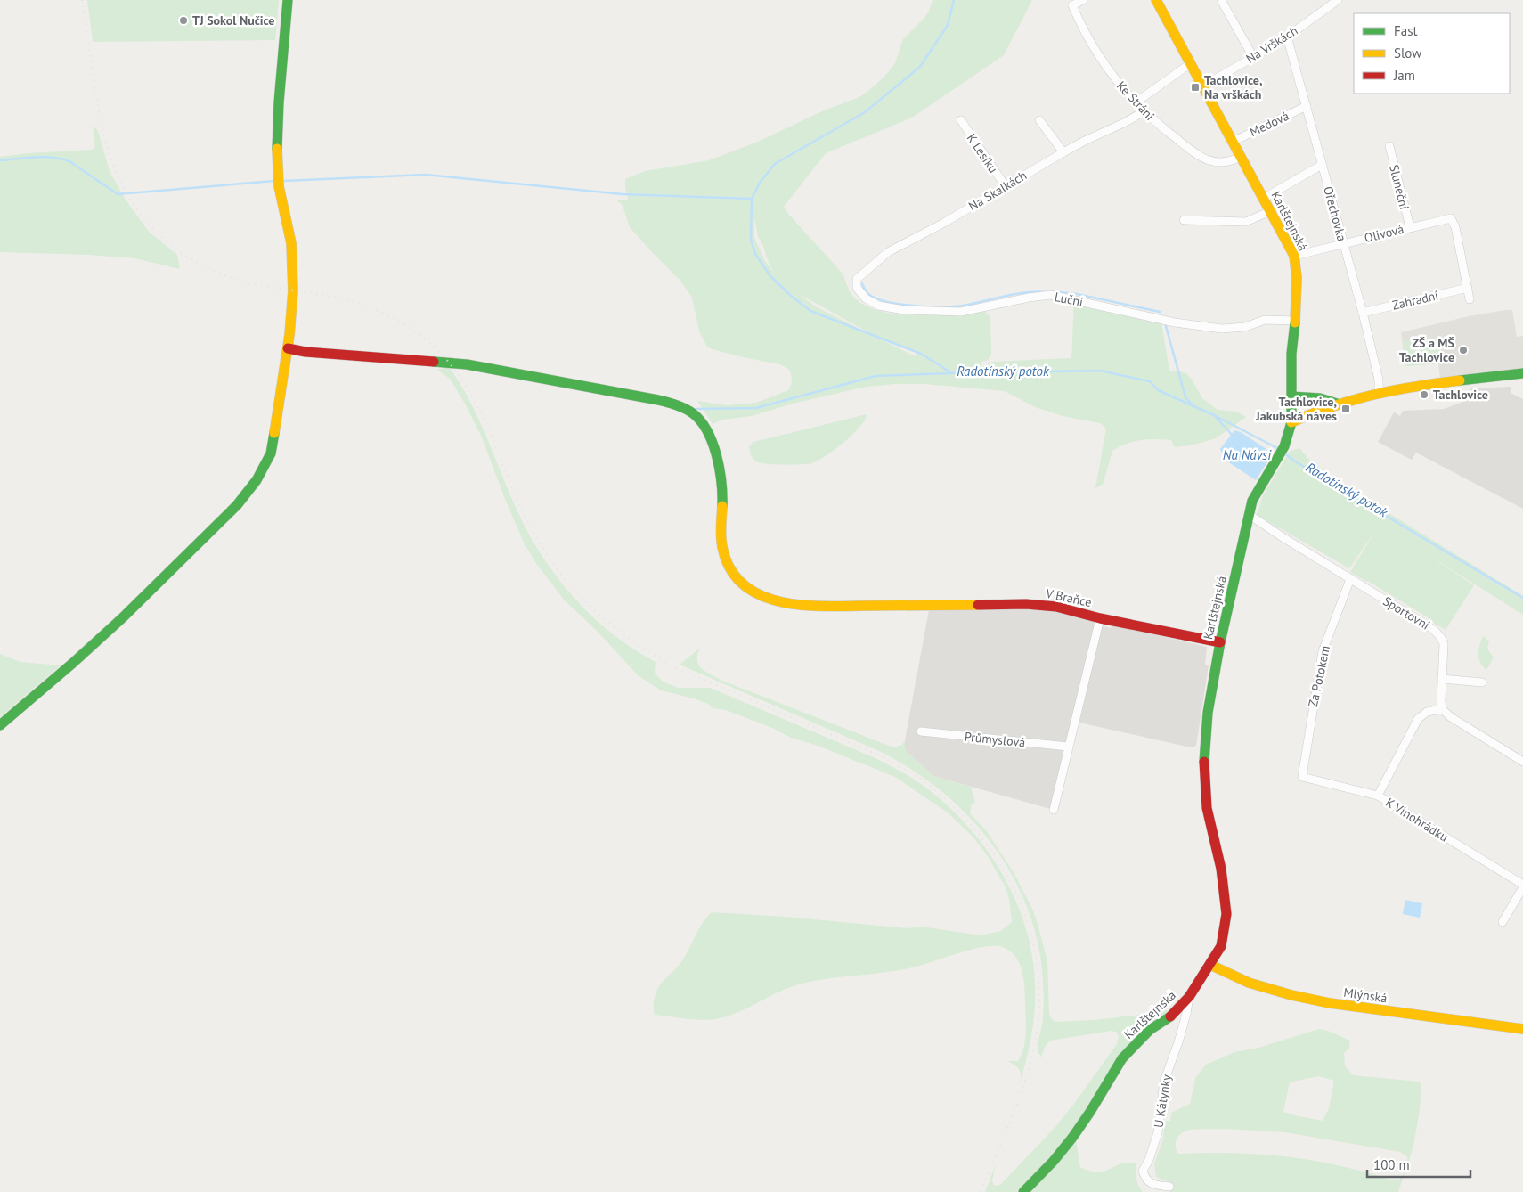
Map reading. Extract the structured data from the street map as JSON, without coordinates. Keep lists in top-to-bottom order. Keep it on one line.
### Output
{"streets":{"street":["Na Vrškách","Ke Stráni","Medová","K Lesíku","Sluneční","Na Skalkách","Ořechovka","Karlštejnská","Olivová","Luční","Zahradní","V Braňce","Sportovní","Za Potokem","Průmyslová","K Vinohrádku","Mlýnská","U Kátynky"]},"crossings":[["Na Vrškách","Ořechovka"],["Na Vrškách","Karlštejnská"],["Ke Stráni","Na Skalkách"],["Ke Stráni","Karlštejnská"],["Medová","Ořechovka"],["Medová","Karlštejnská"],["K Lesíku","Na Skalkách"],["Sluneční","Olivová"],["Na Skalkách","Luční"],["Ořechovka","Olivová"],["Ořechovka","Zahradní"],["Karlštejnská","Olivová"],["Karlštejnská","Luční"],["Karlštejnská","V Braňce"],["Karlštejnská","Sportovní"],["Karlštejnská","Mlýnská"],["Karlštejnská","U Kátynky"],["Olivová","Zahradní"],["Sportovní","Za Potokem"],["Za Potokem","K Vinohrádku"]],"water":["Radotínský potok","Na Návsi"],"places":{"other":["TJ Sokol Nučice","ZŠ a MŠ Tachlovice","Tachlovice"],"transit":["Tachlovice, Na vrškách","Tachlovice, Jakubská náves"]},"legend":["Fast","Slow","Jam"],"scale_bar":"100 m"}
